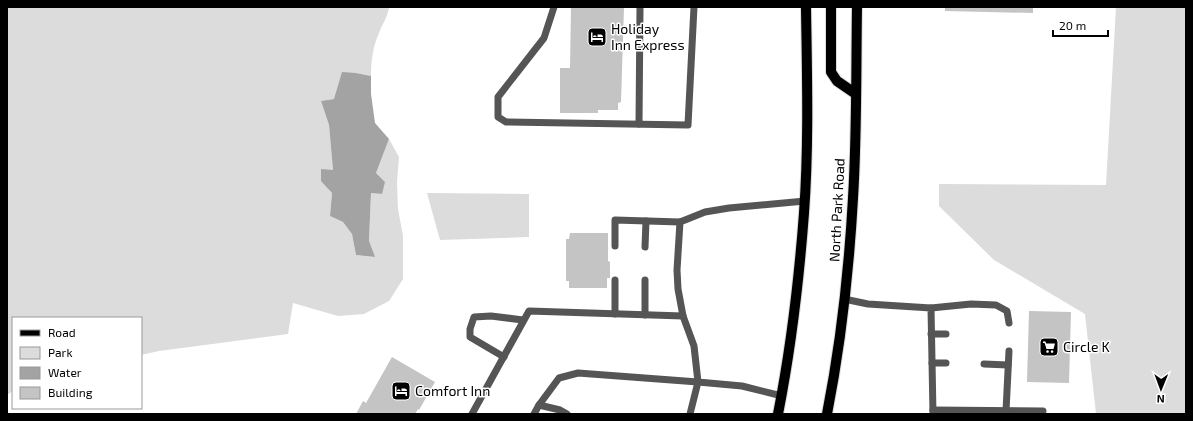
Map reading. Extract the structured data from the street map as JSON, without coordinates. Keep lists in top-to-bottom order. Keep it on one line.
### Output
{"streets":{"main road":["North Park Road"]},"places":{"hotel":["Holiday Inn Express","Comfort Inn"],"supermarket":["Circle K"]},"legend":["Road","Park","Water","Building"],"scale_bar":"20 m","north":"bottom"}
